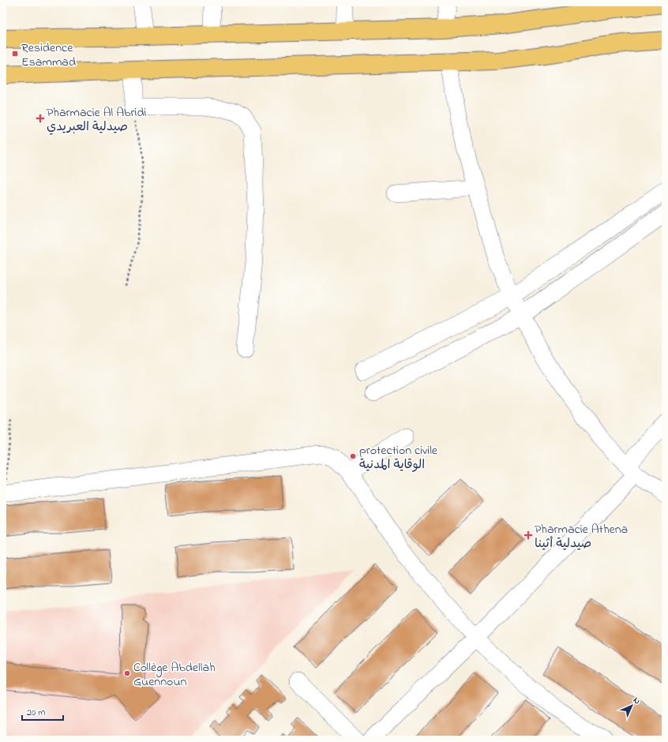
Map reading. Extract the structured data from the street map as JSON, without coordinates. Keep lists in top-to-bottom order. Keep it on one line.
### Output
{"places":{"transit":["Residence Esammad"],"health":["Pharmacie Al Abridi صيدلية العبريدي","Pharmacie Athena صيدلية أثينا"],"other":["protection civile الوقاية المدنية","Collège Abdellah Guennoun"]},"scale_bar":"20 m","north":"top right"}
